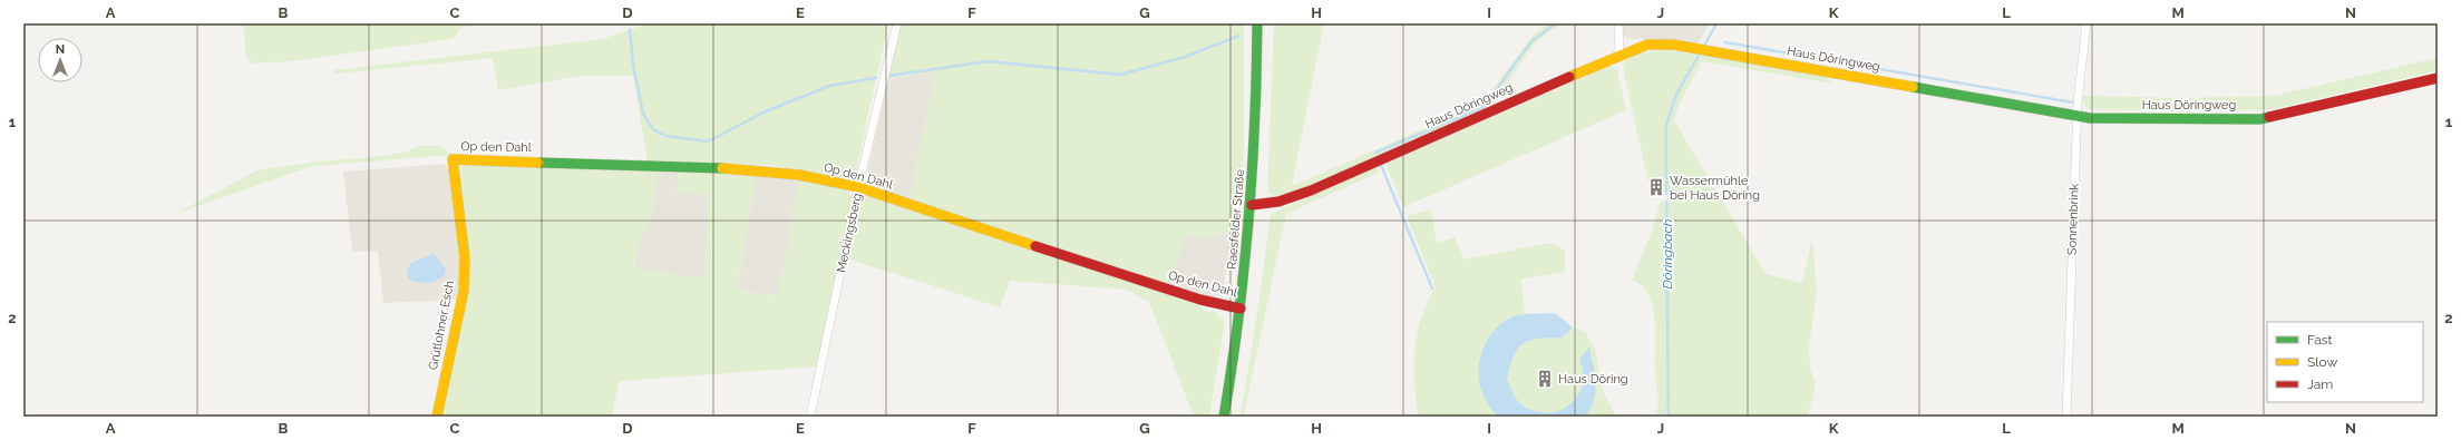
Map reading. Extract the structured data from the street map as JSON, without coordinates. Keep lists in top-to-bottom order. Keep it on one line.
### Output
{"streets":{"street":["Haus Döringweg","Op den Dahl","Raesfelder Straße","Sonnenbrink","Meckingsberg","Grütlohner Esch"]},"crossings":[["Haus Döringweg","Raesfelder Straße"],["Haus Döringweg","Sonnenbrink"],["Op den Dahl","Raesfelder Straße"],["Op den Dahl","Meckingsberg"],["Op den Dahl","Grütlohner Esch"]],"water":["Döringbach"],"places":{"building":["Wassermühle bei Haus Döring","Haus Döring"]},"legend":["Fast","Slow","Jam"],"north":"top","grid":{"columns":["A","B","C","D","E","F","G","H","I","J","K","L","M","N"],"rows":["1","2"]}}
